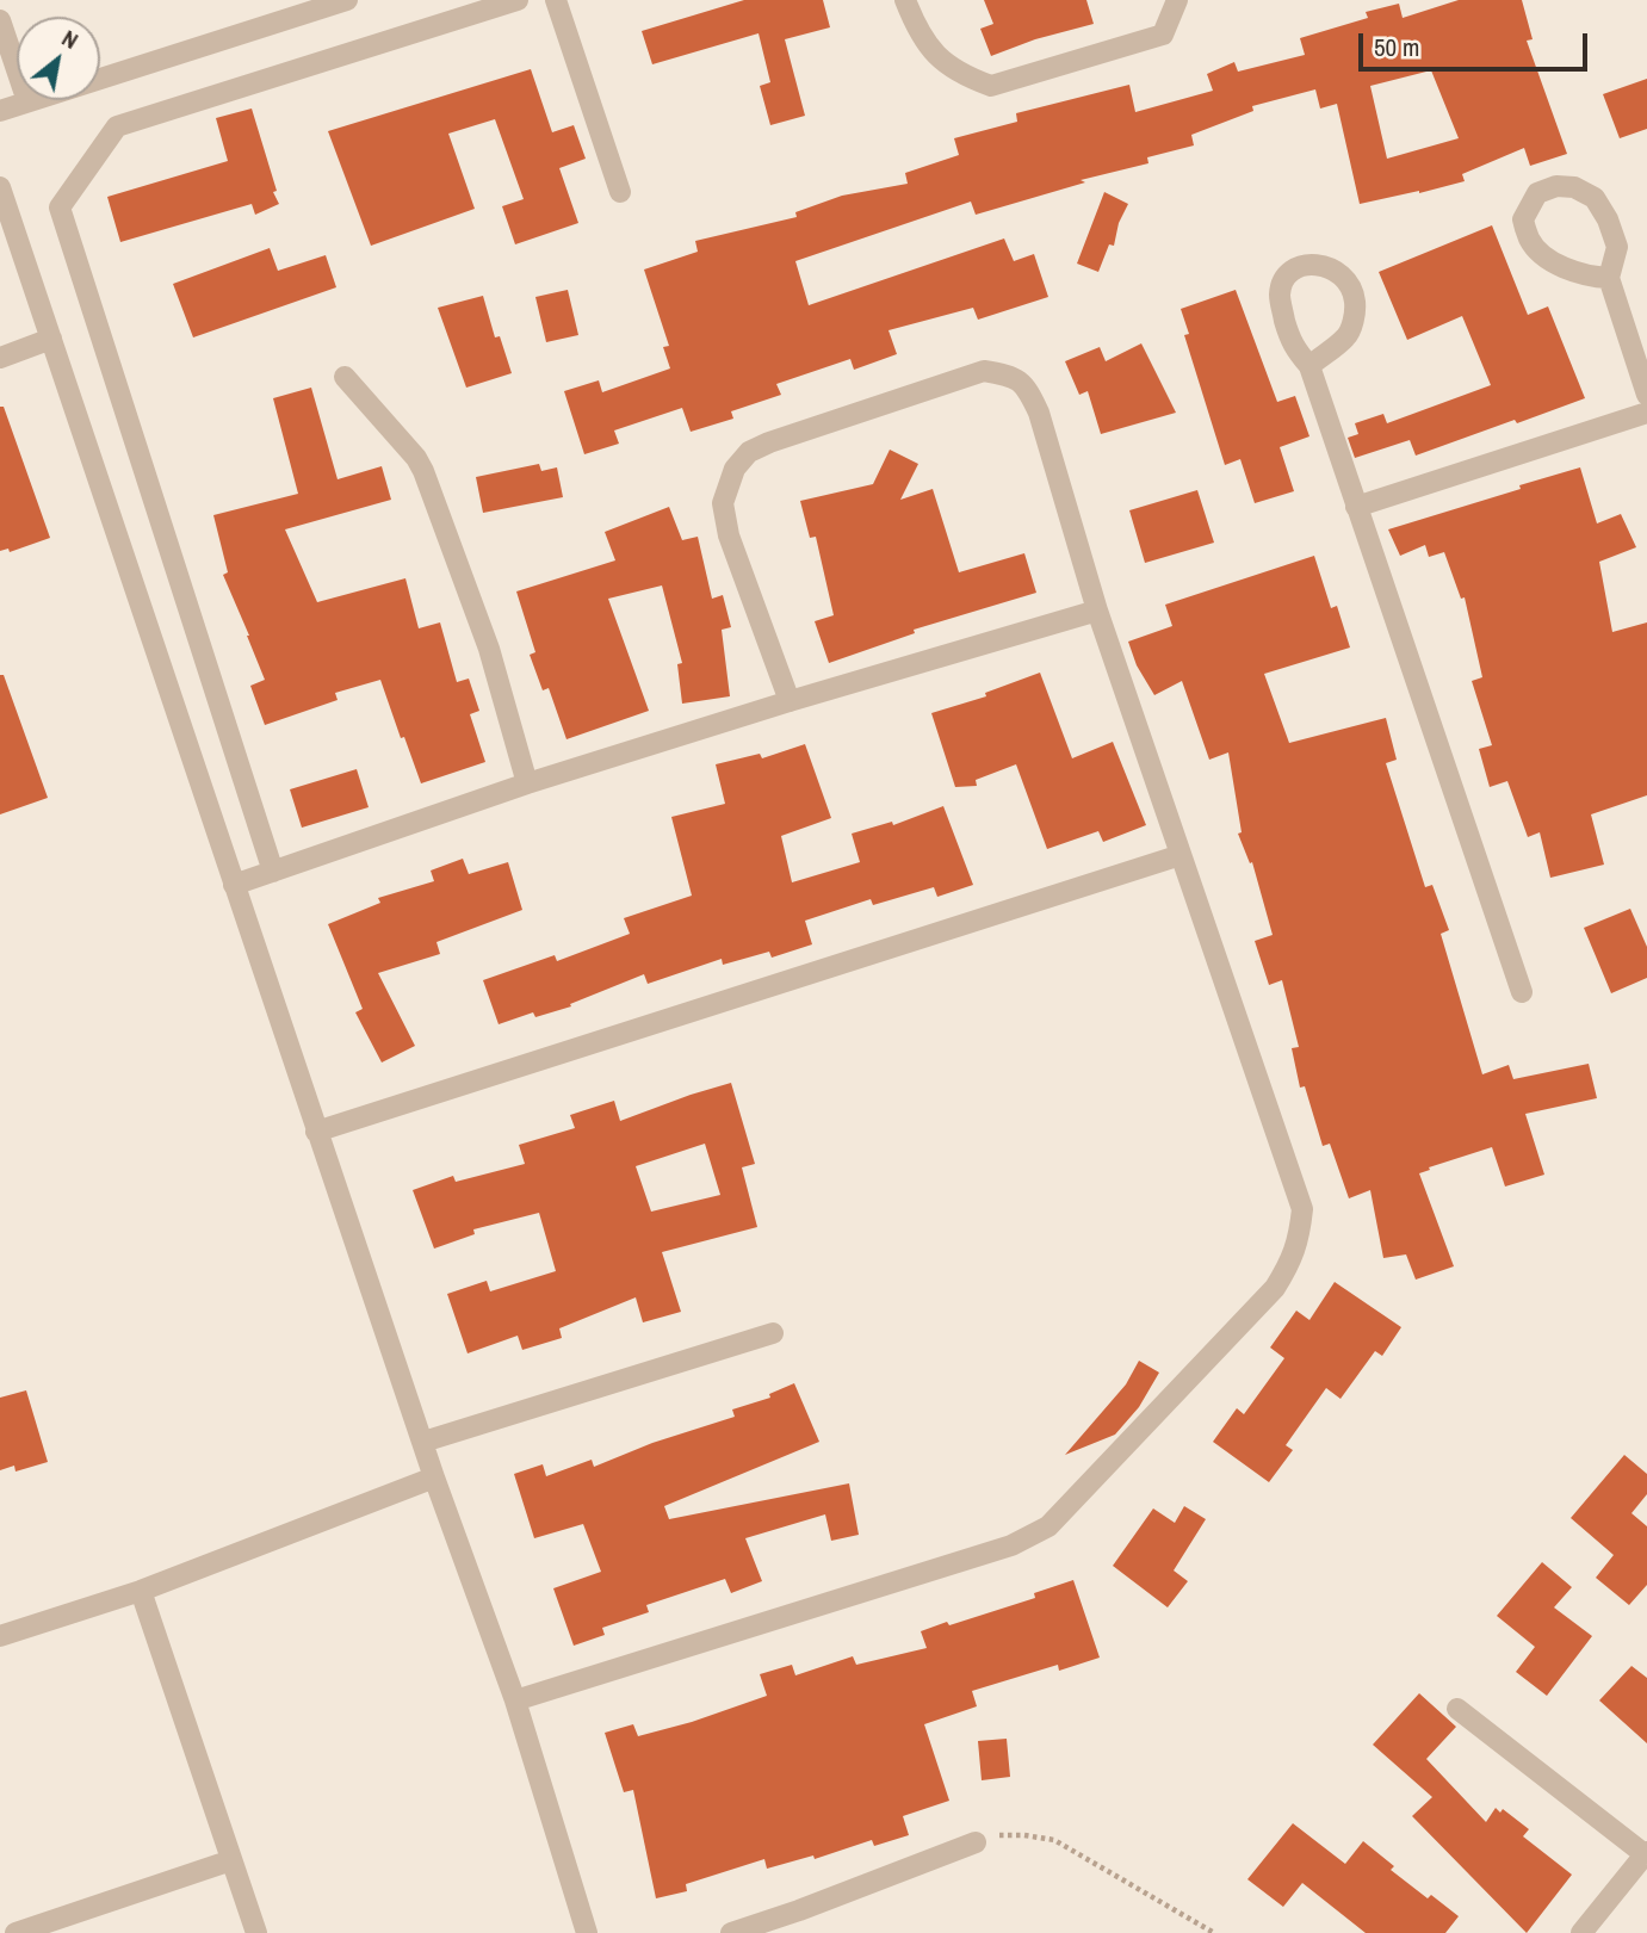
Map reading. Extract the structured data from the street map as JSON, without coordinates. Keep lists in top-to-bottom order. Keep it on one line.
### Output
{"scale_bar":"50 m","north":"top right"}
